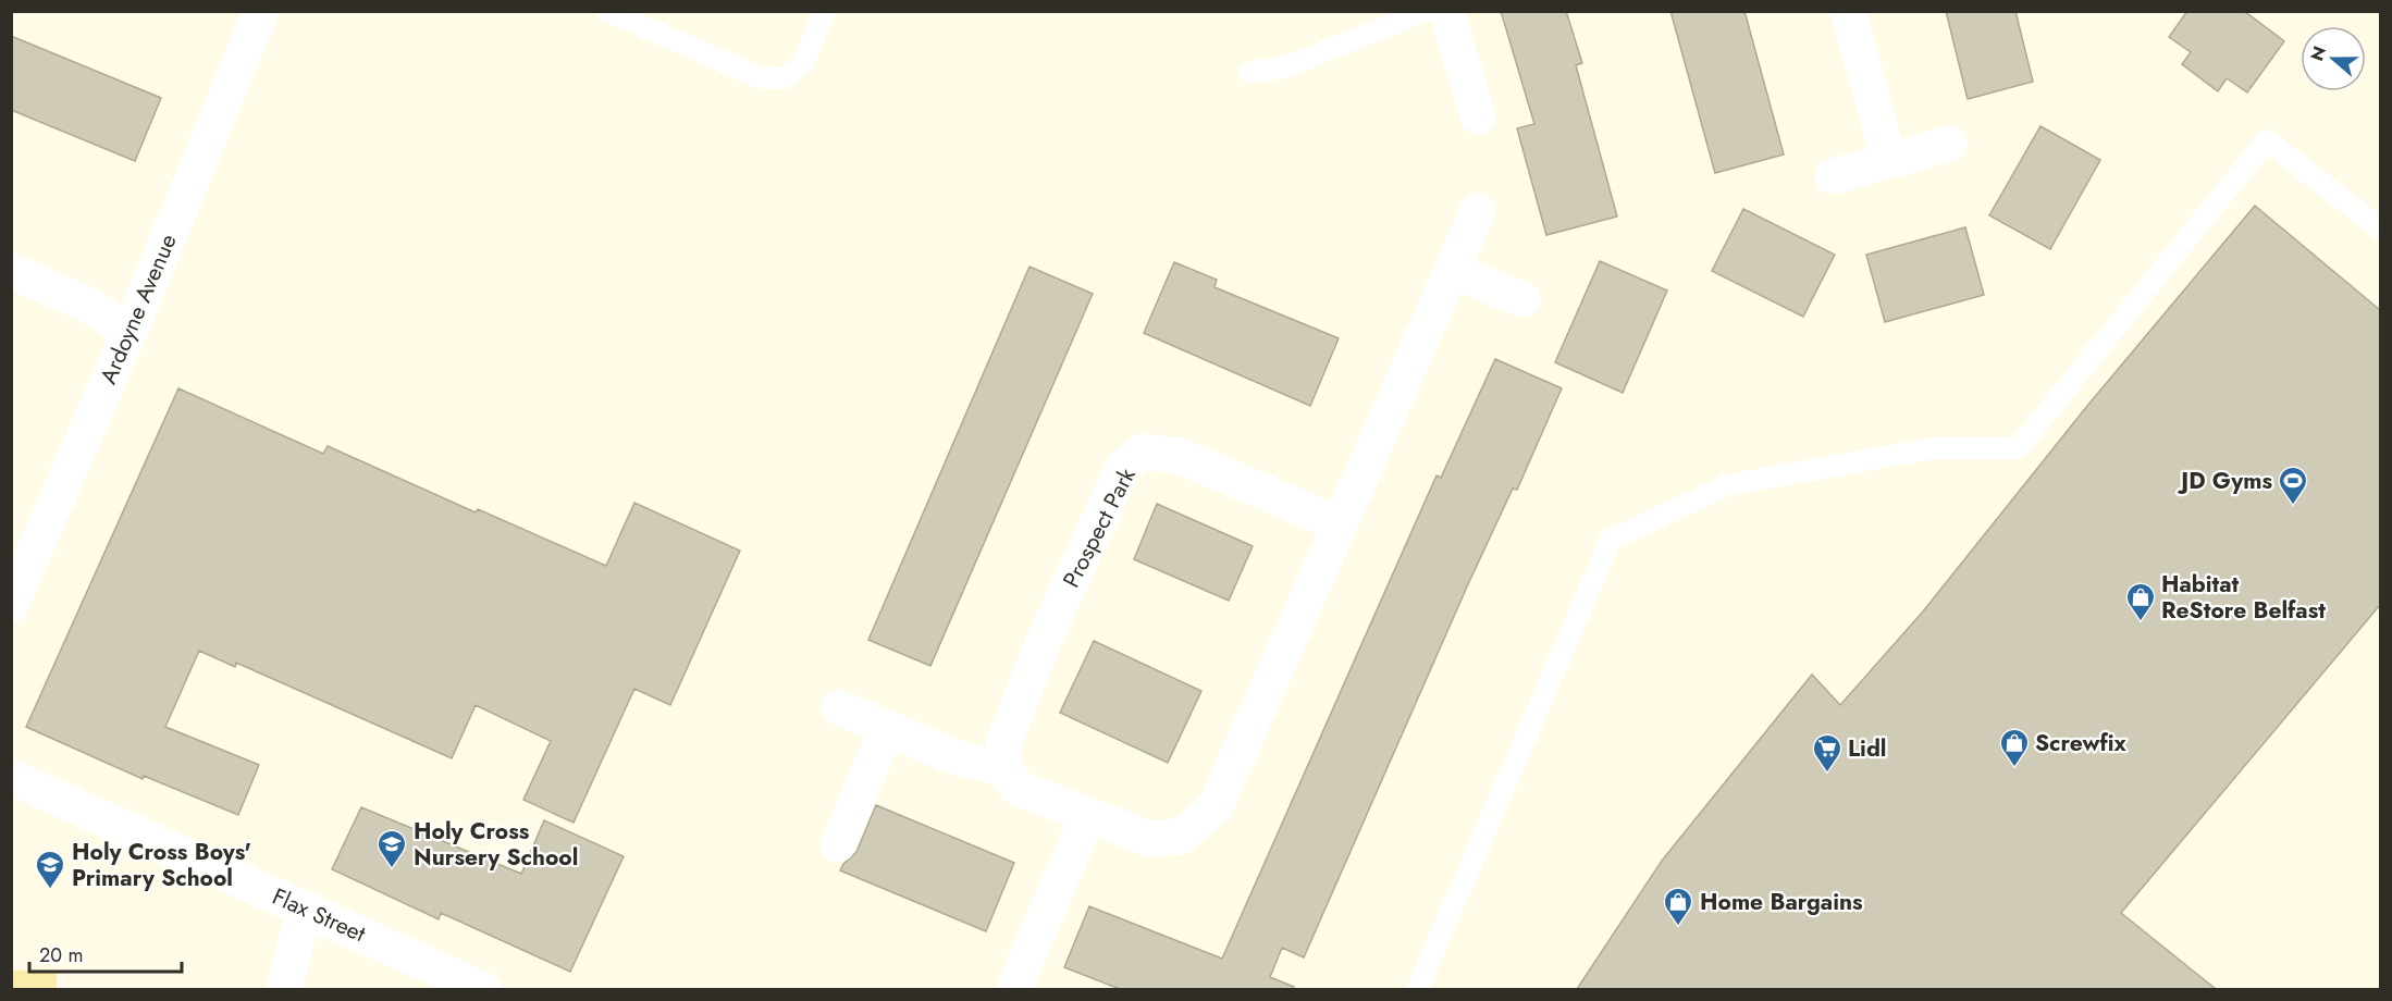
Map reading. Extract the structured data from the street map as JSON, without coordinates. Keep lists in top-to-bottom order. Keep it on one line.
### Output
{"streets":{"street":["Ardoyne Avenue","Prospect Park","Flax Street"]},"places":{"sports":["JD Gyms"],"shop":["Habitat ReStore Belfast","Screwfix","Home Bargains"],"supermarket":["Lidl"],"school or university":["Holy Cross Nursery School","Holy Cross Boys' Primary School"]},"scale_bar":"20 m","north":"left"}
